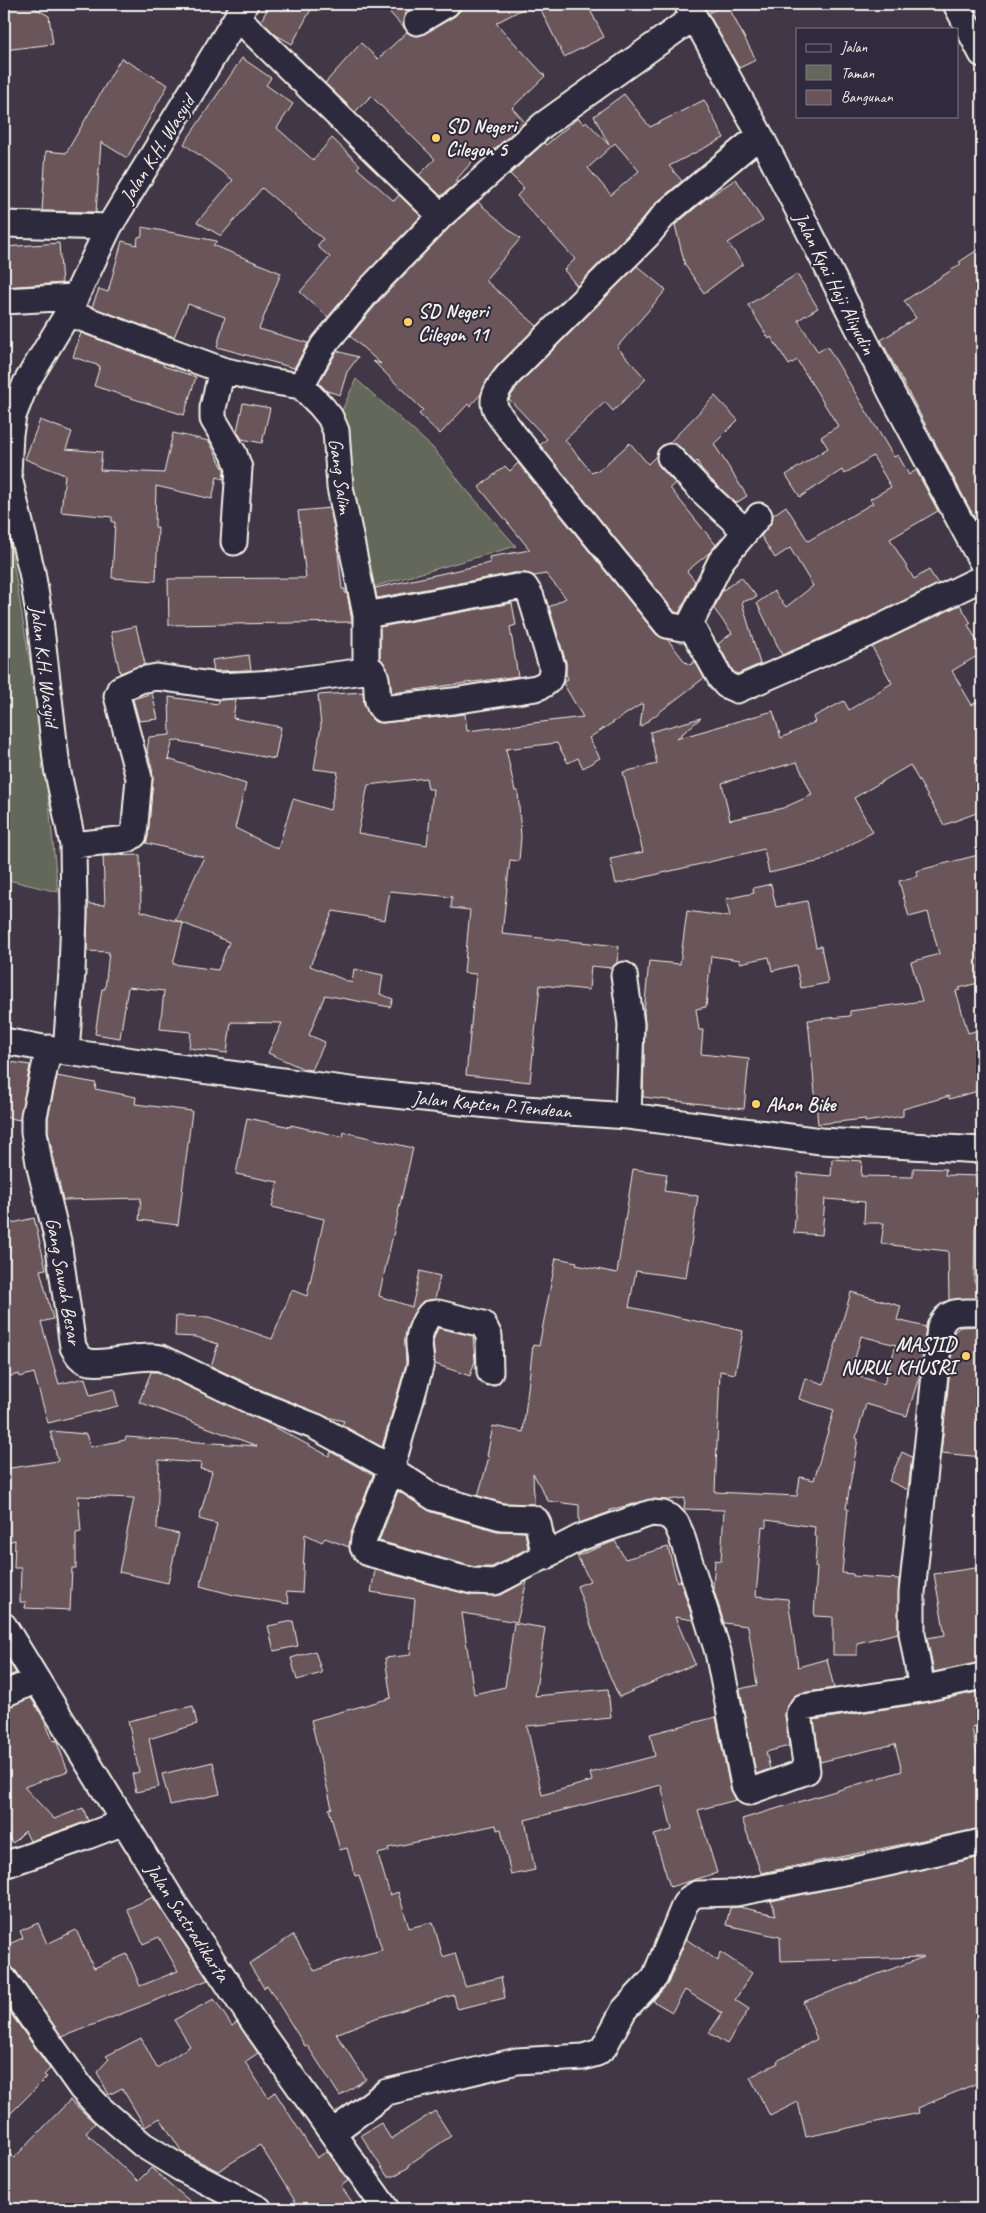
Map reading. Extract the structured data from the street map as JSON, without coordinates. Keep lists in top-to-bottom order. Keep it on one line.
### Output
{"streets":{"street":["Jalan K.H. Wasyid","Jalan Kyai Haji Aliyudin","Gang Salim","Jalan Kapten P.Tendean","Gang Sawah Besar","Jalan Sastradikarta"]},"crossings":[["Jalan K.H. Wasyid","Jalan Kapten P.Tendean"],["Jalan K.H. Wasyid","Gang Sawah Besar"],["Jalan Kapten P.Tendean","Gang Sawah Besar"]],"places":["SD Negeri Cilegon 5","SD Negeri Cilegon 11","Ahon Bike","MASJID NURUL KHUSRI"],"legend":["Jalan","Taman","Bangunan"]}
